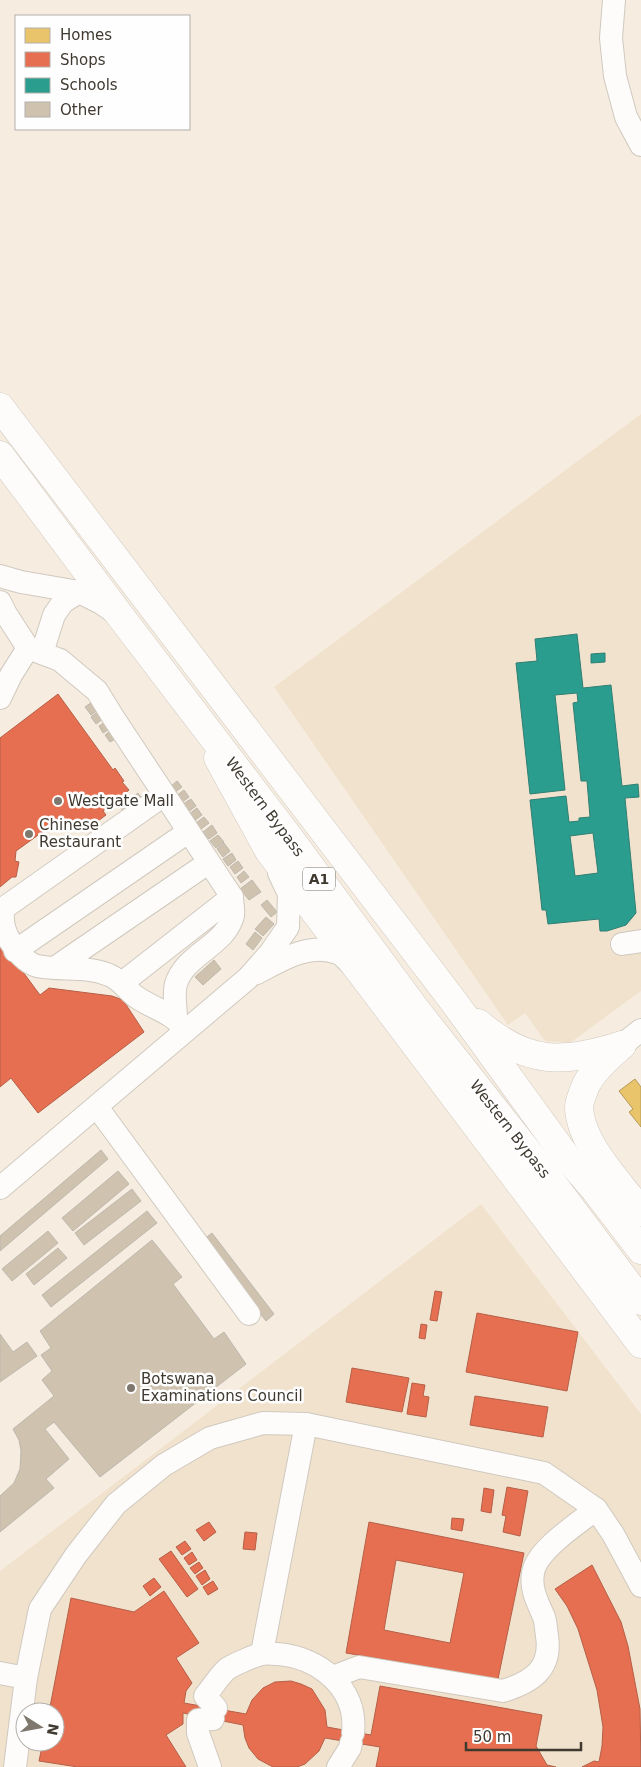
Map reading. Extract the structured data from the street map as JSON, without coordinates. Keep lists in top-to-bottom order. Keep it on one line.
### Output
{"streets":{"main road":["Western Bypass","A1"]},"places":["Westgate Mall","Chinese Restaurant","Botswana Examinations Council"],"legend":["Homes","Shops","Schools","Other"],"scale_bar":"50 m","north":"right"}
